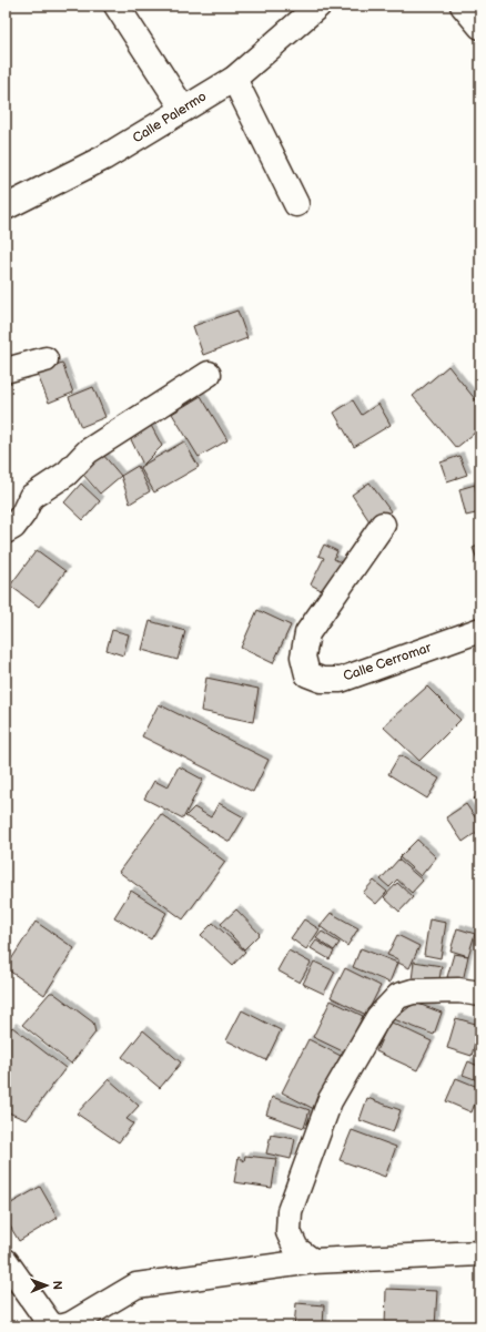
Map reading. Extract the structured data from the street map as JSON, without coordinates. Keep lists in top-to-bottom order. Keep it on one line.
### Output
{"streets":{"main road":["Calle Palermo","Calle Cerromar"]},"north":"right"}
